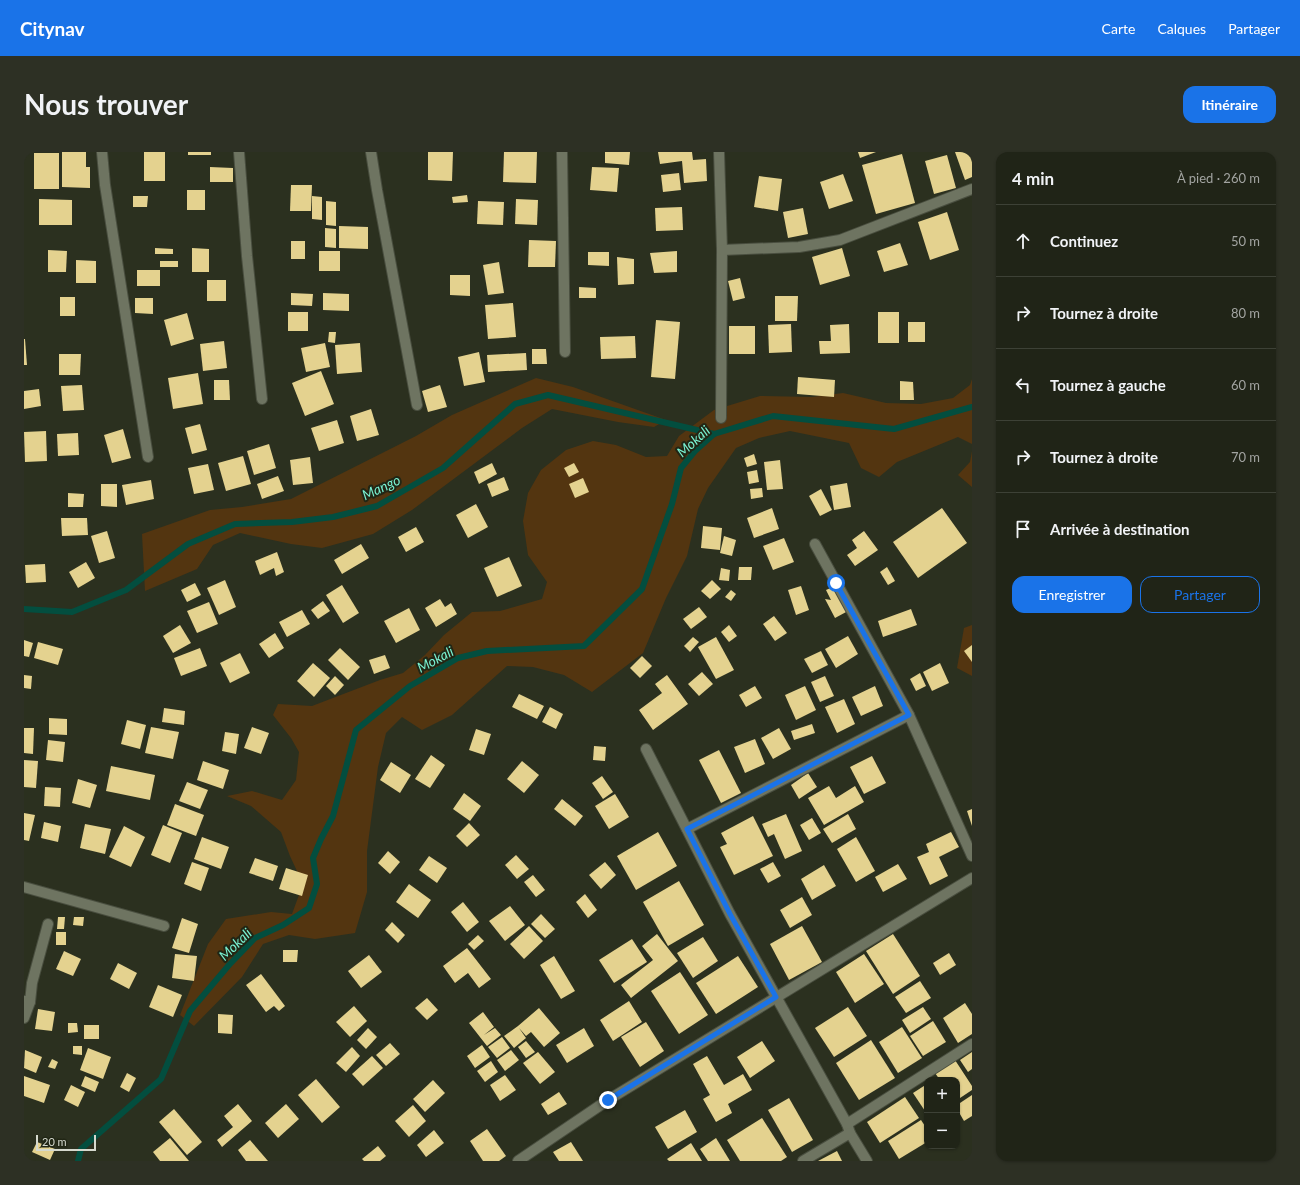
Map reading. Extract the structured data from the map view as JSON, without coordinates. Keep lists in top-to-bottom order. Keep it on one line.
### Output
{"water":["Mokali","Mango"],"scale_bar":"20 m","page":{"header":"Citynav","nav":["Carte","Calques","Partager"],"buttons":["Itinéraire",["Enregistrer","Partager"]],"title":"Nous trouver","heading":["4 min","À pied · 260 m"],"list":[["Continuez","50 m"],["Tournez à droite","80 m"],["Tournez à gauche","60 m"],["Tournez à droite","70 m"],"Arrivée à destination"],"map_buttons":["+","−"],"scale":"20 m"}}
